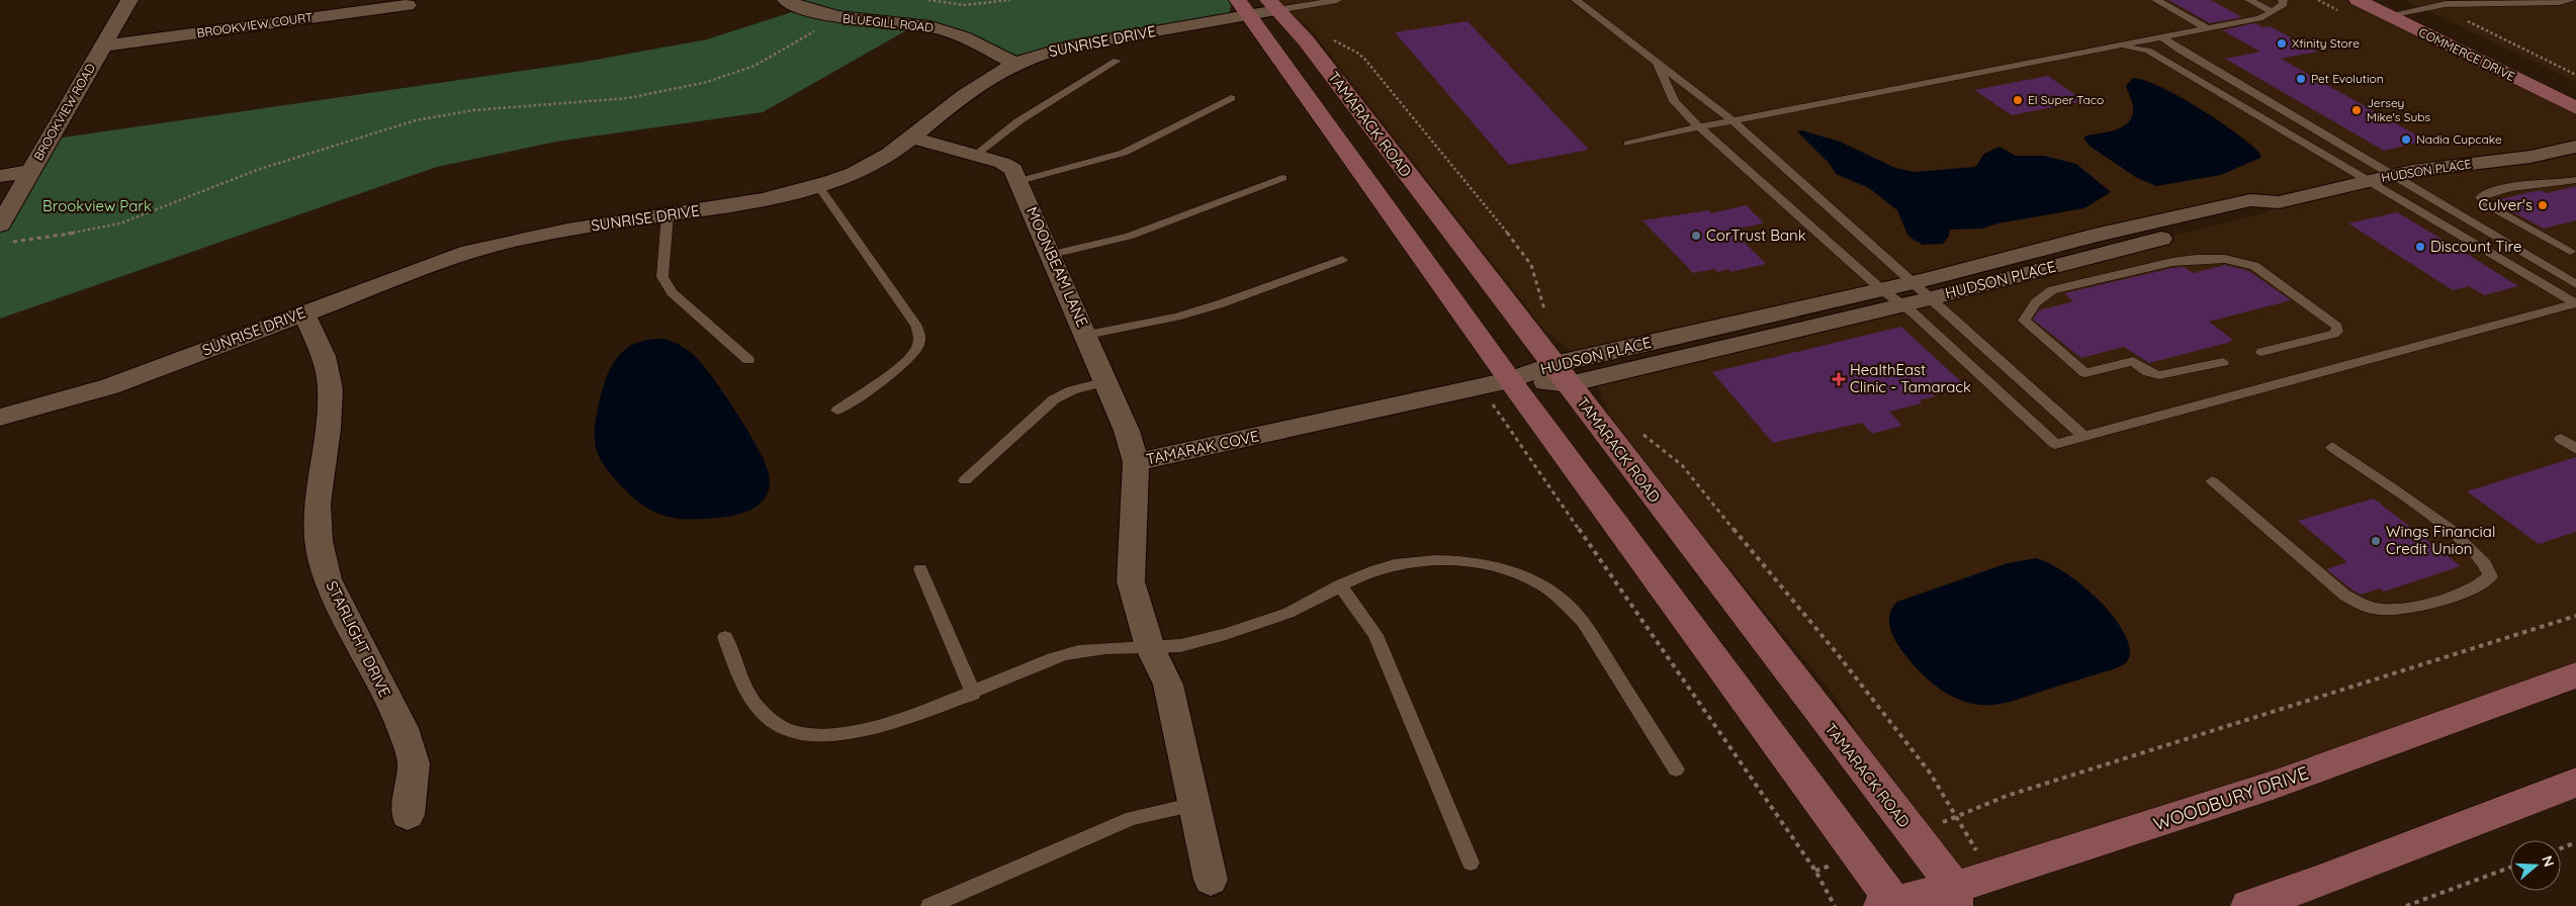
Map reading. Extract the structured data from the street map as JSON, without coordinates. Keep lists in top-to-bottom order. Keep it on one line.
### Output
{"streets":{"street":["BLUEGILL ROAD","BROOKVIEW COURT","SUNRISE DRIVE","COMMERCE DRIVE","BROOKVIEW ROAD","TAMARACK ROAD","HUDSON PLACE","MOONBEAM LANE","TAMARAK COVE","STARLIGHT DRIVE","WOODBURY DRIVE"]},"crossings":[["BLUEGILL ROAD","SUNRISE DRIVE"],["BROOKVIEW COURT","BROOKVIEW ROAD"],["SUNRISE DRIVE","TAMARACK ROAD"],["SUNRISE DRIVE","MOONBEAM LANE"],["SUNRISE DRIVE","STARLIGHT DRIVE"],["TAMARACK ROAD","HUDSON PLACE"],["TAMARACK ROAD","WOODBURY DRIVE"],["HUDSON PLACE","TAMARAK COVE"],["MOONBEAM LANE","TAMARAK COVE"]],"parks":["Brookview Park"],"places":{"other":["Xfinity Store","Pet Evolution","El Super Taco","Jersey Mike's Subs","Nadia Cupcake","Culver's","CorTrust Bank","Discount Tire","Wings Financial Credit Union"],"health":["HealthEast Clinic - Tamarack"]},"north":"right"}
